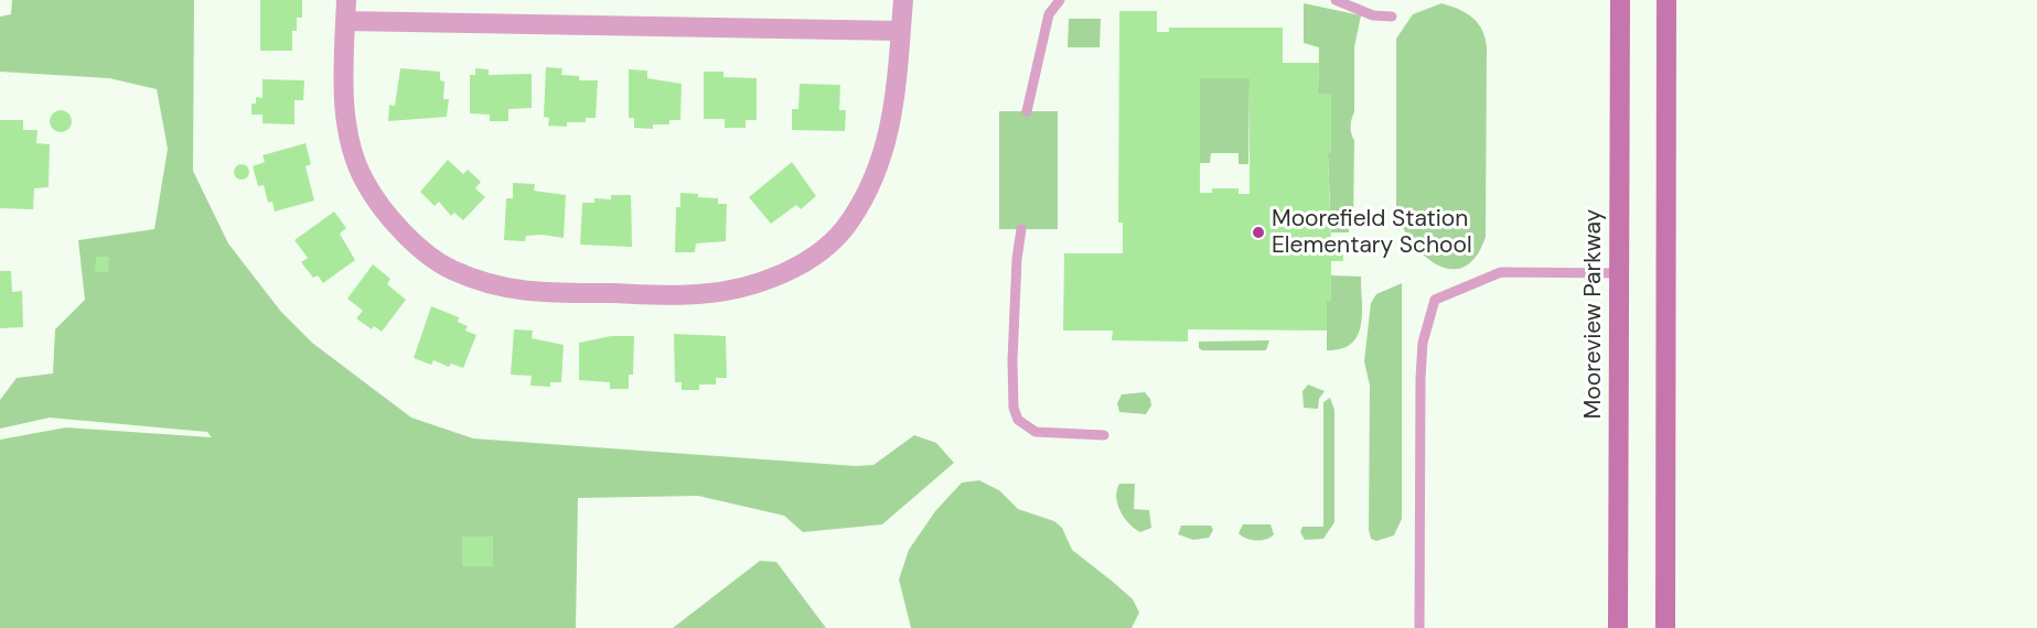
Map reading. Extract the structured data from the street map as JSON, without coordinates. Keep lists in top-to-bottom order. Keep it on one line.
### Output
{"streets":{"main road":["Mooreview Parkway"]},"places":["Moorefield Station Elementary School"]}
